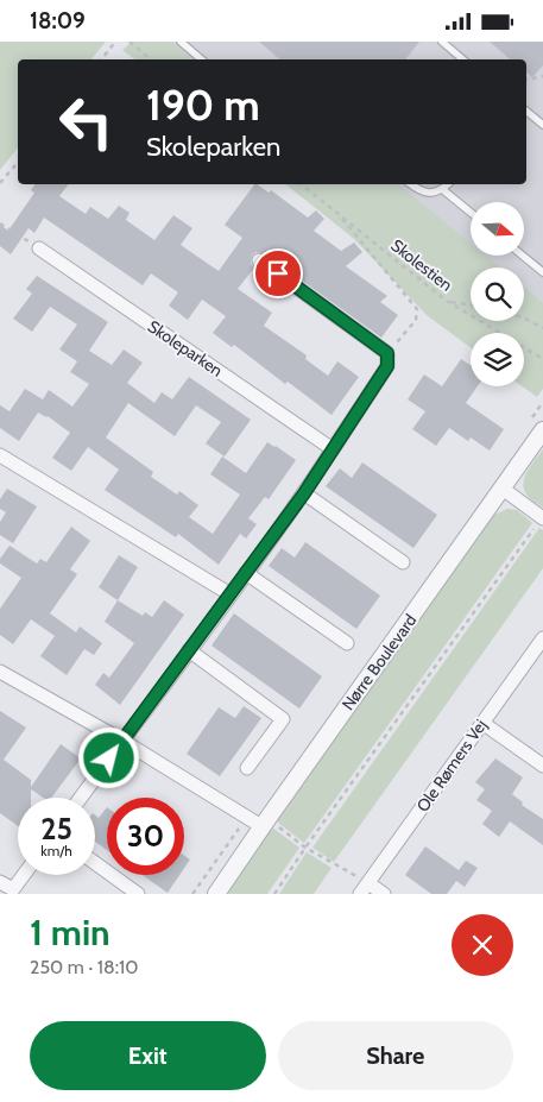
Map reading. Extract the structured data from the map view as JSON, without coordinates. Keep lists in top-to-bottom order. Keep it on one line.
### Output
{"streets":{"street":["Skoleparken","Nørre Boulevard","Ole Rømers Vej"],"path":["Skolestien"]},"north":"right","page":{"status":"18:09","turn":["190 m","Skoleparken"],"speed":"25 km/h","limit":"30","heading":["1 min","250 m · 18:10"],"buttons":["Exit","Share"]}}
